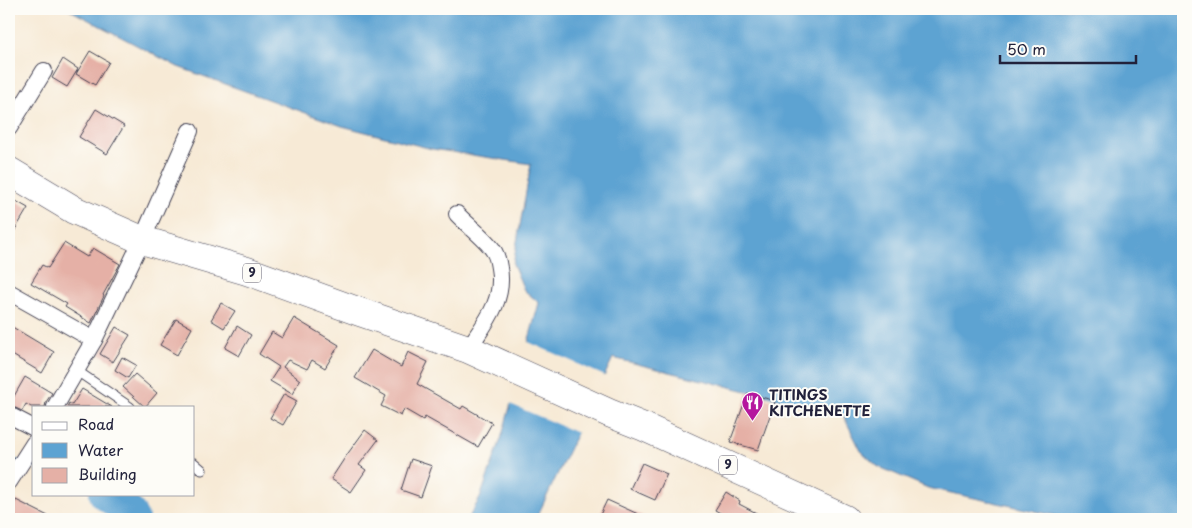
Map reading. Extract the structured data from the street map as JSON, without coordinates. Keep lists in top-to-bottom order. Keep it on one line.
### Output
{"streets":{"highway":["9"]},"places":{"restaurant":["TITINGS KITCHENETTE"]},"legend":["Road","Water","Building"],"scale_bar":"50 m"}
